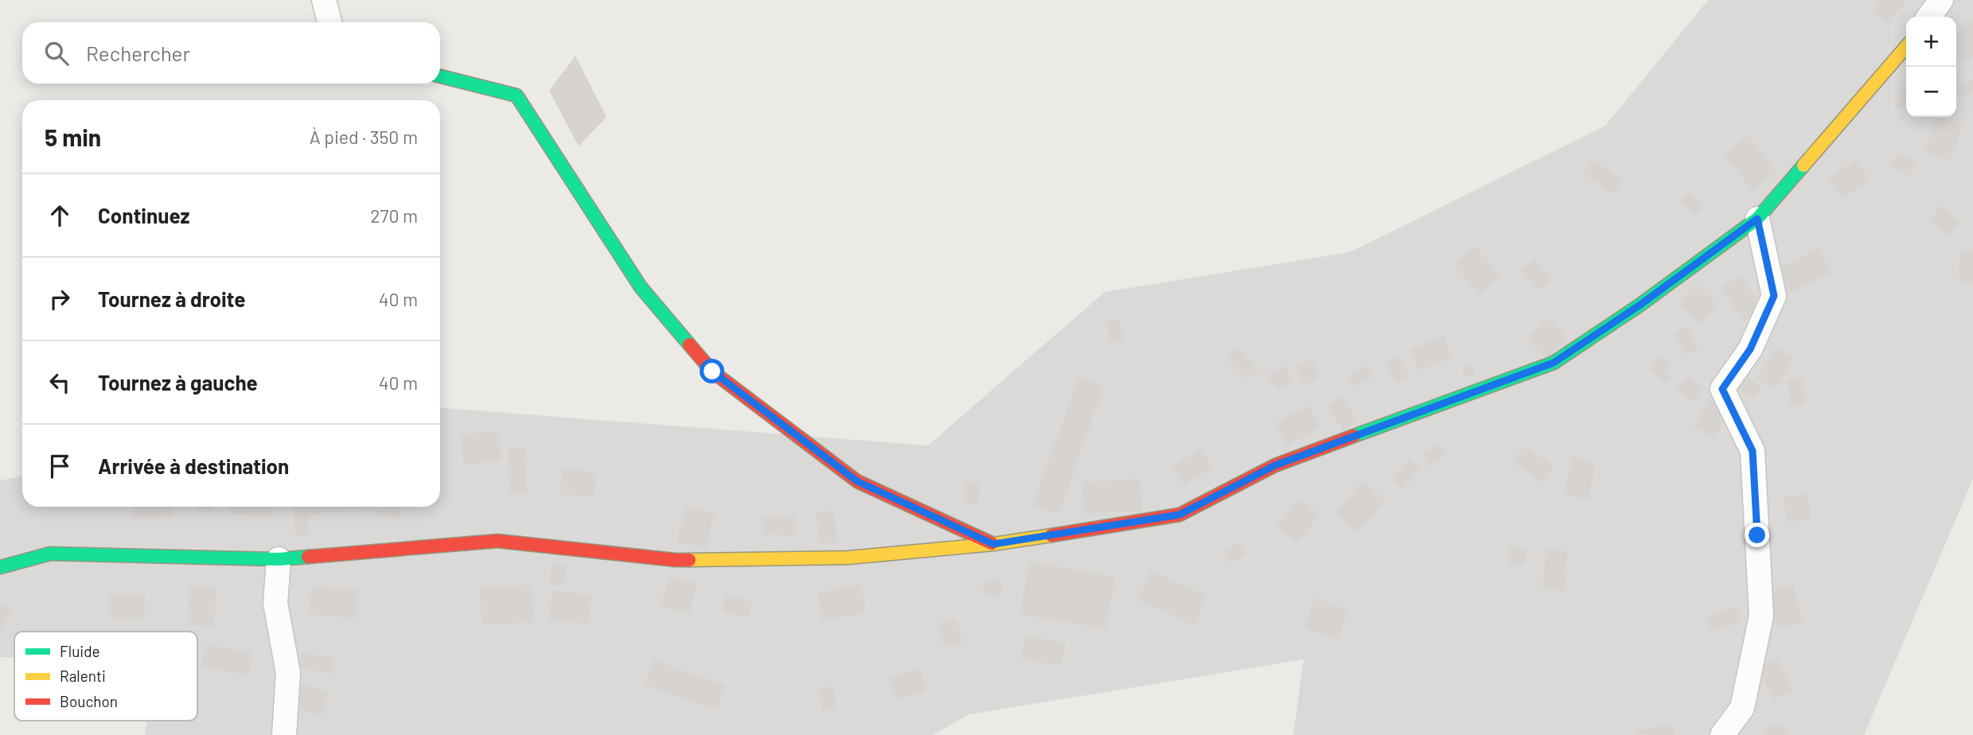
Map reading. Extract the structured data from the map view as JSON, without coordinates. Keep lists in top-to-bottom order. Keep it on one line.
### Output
{"legend":["Fluide","Ralenti","Bouchon"],"page":{"map_buttons":["+","−"],"search":"Rechercher","heading":["5 min","À pied · 350 m"],"list":[["Continuez","270 m"],["Tournez à droite","40 m"],["Tournez à gauche","40 m"],"Arrivée à destination"]}}
